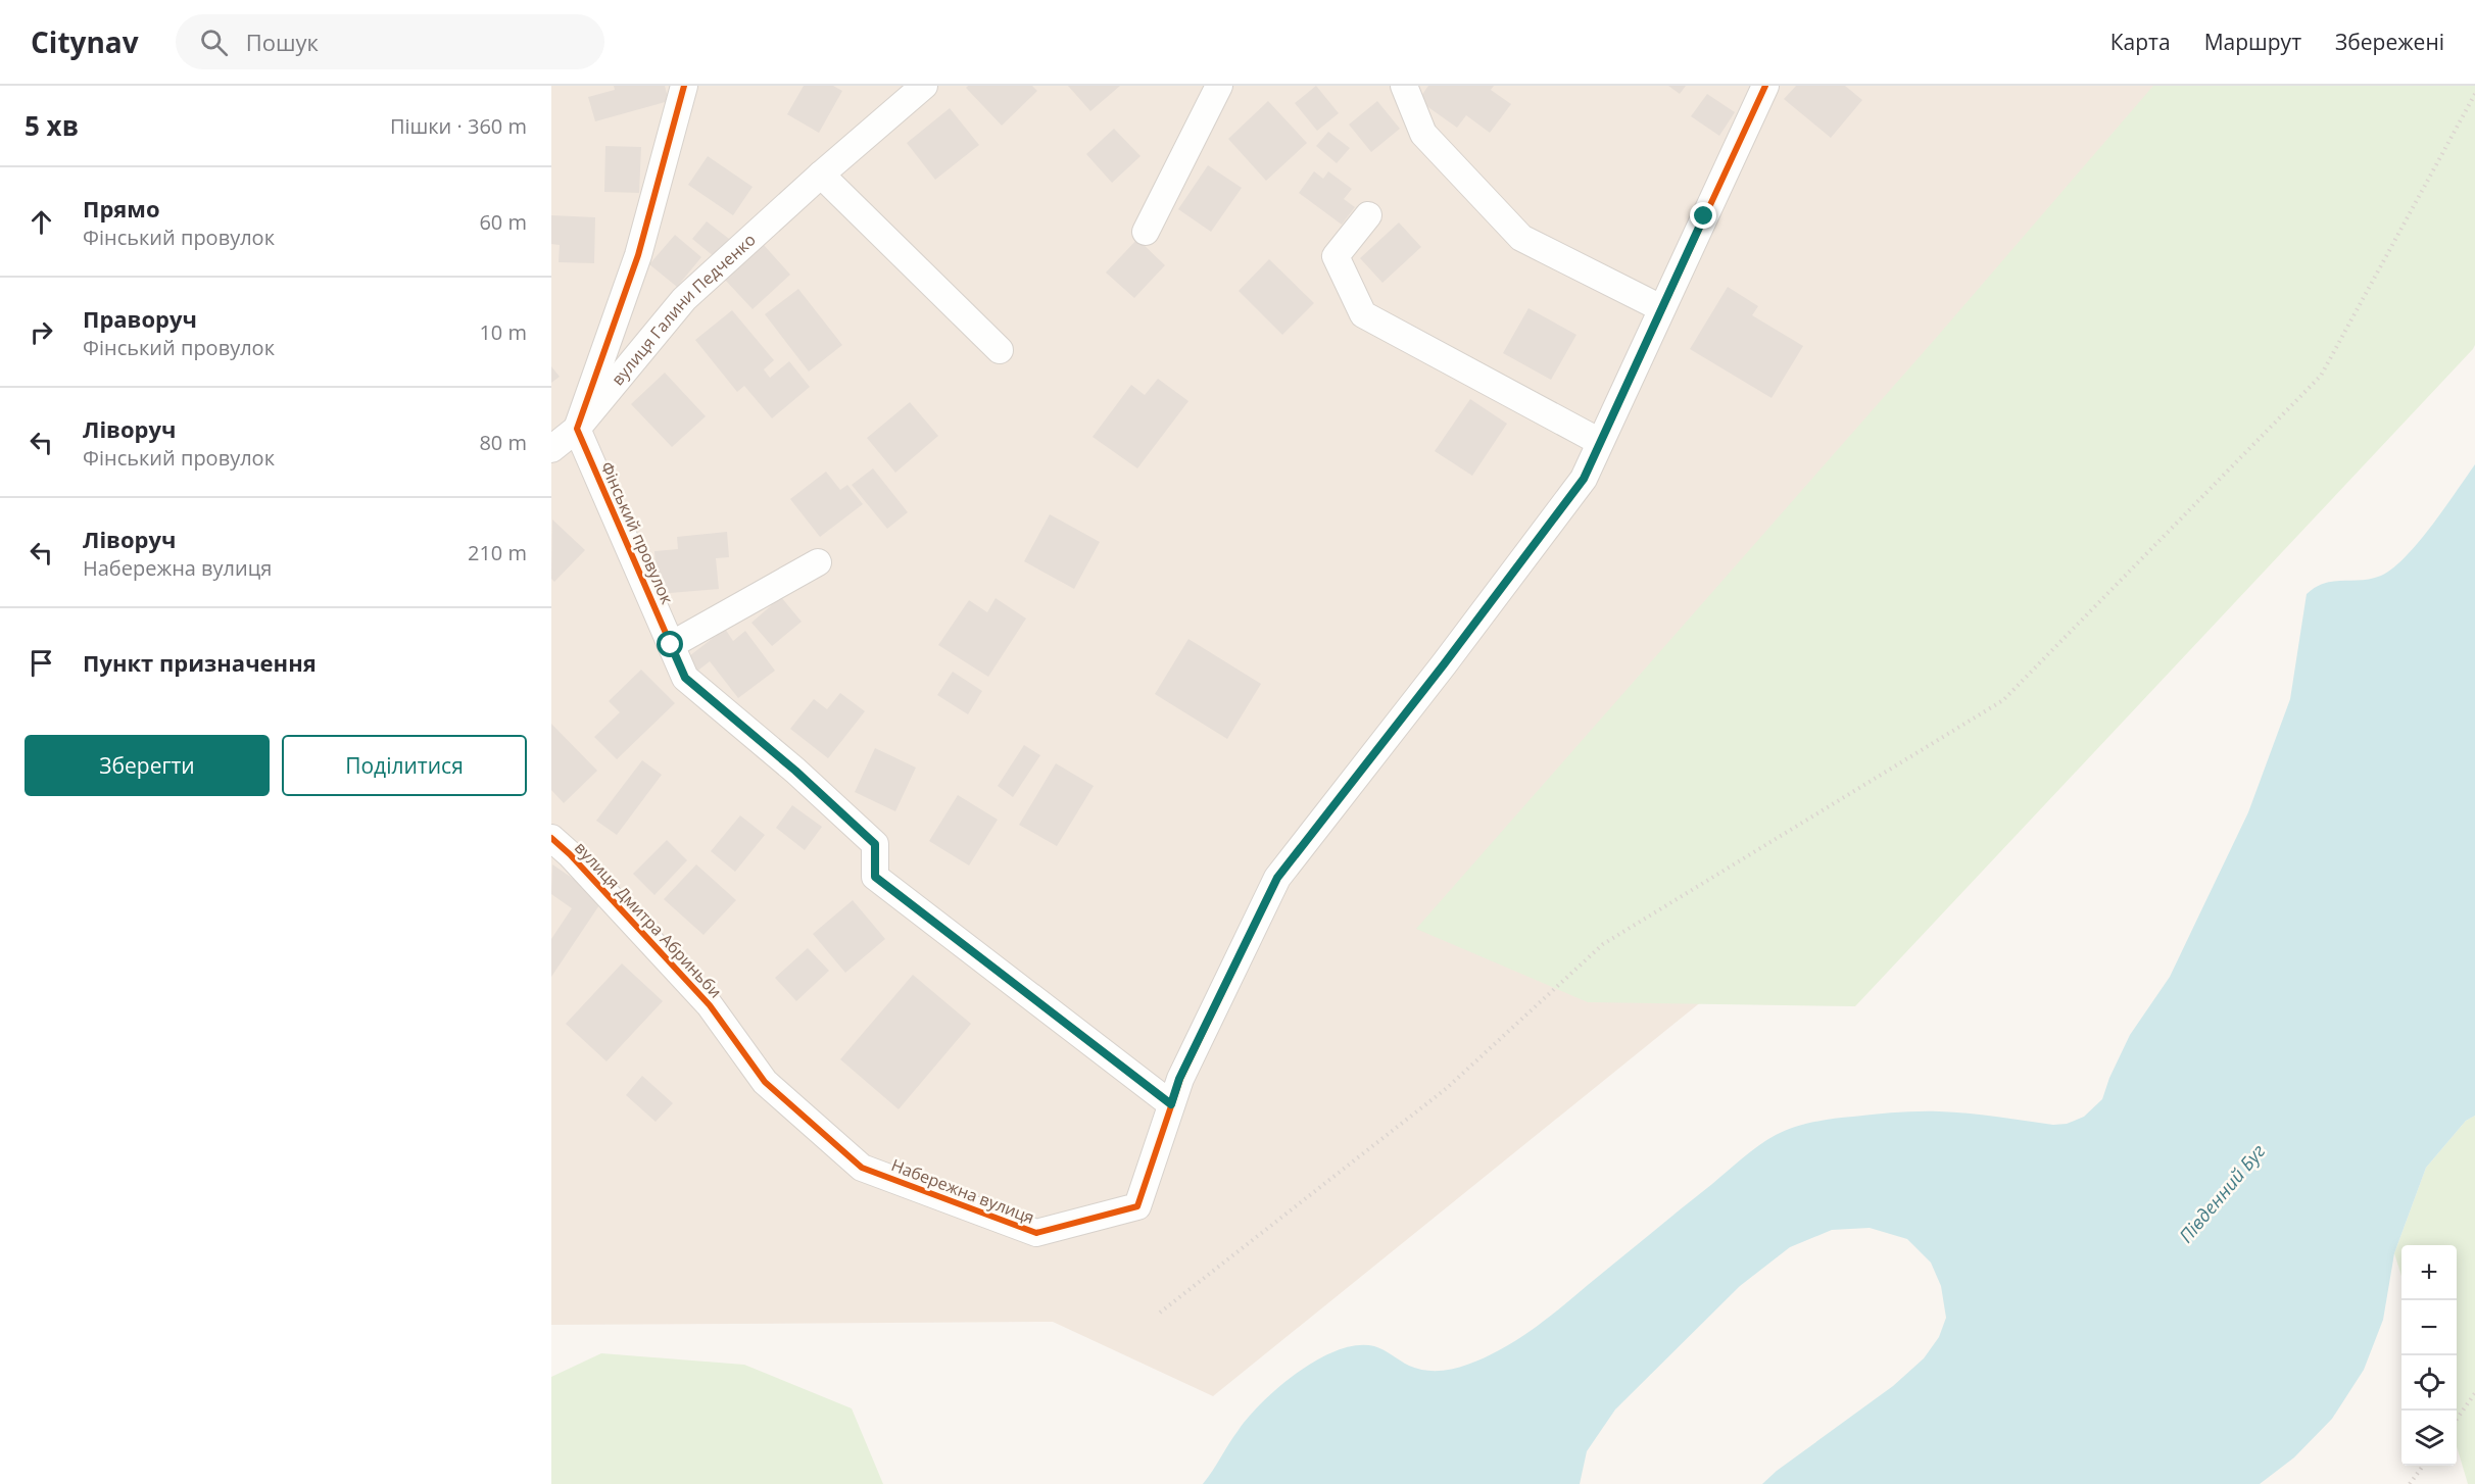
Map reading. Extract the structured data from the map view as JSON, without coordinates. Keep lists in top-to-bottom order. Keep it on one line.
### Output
{"streets":{"street":["вулиця Галини Педченко","Фінський провулок","вулиця Дмитра Абриньби","Набережна вулиця"]},"crossings":[["вулиця Галини Педченко","Фінський провулок"],["Фінський провулок","Набережна вулиця"],["вулиця Дмитра Абриньби","Набережна вулиця"]],"water":["Південний Буг"],"page":{"header":"Citynav","search":"Пошук","nav":["Карта","Маршрут","Збережені"],"heading":["5 хв","Пішки · 360 m"],"list":[["Прямо","Фінський провулок","60 m"],["Праворуч","Фінський провулок","10 m"],["Ліворуч","Фінський провулок","80 m"],["Ліворуч","Набережна вулиця","210 m"],"Пункт призначення"],"buttons":["Зберегти","Поділитися"],"map_buttons":["+","−"]}}
